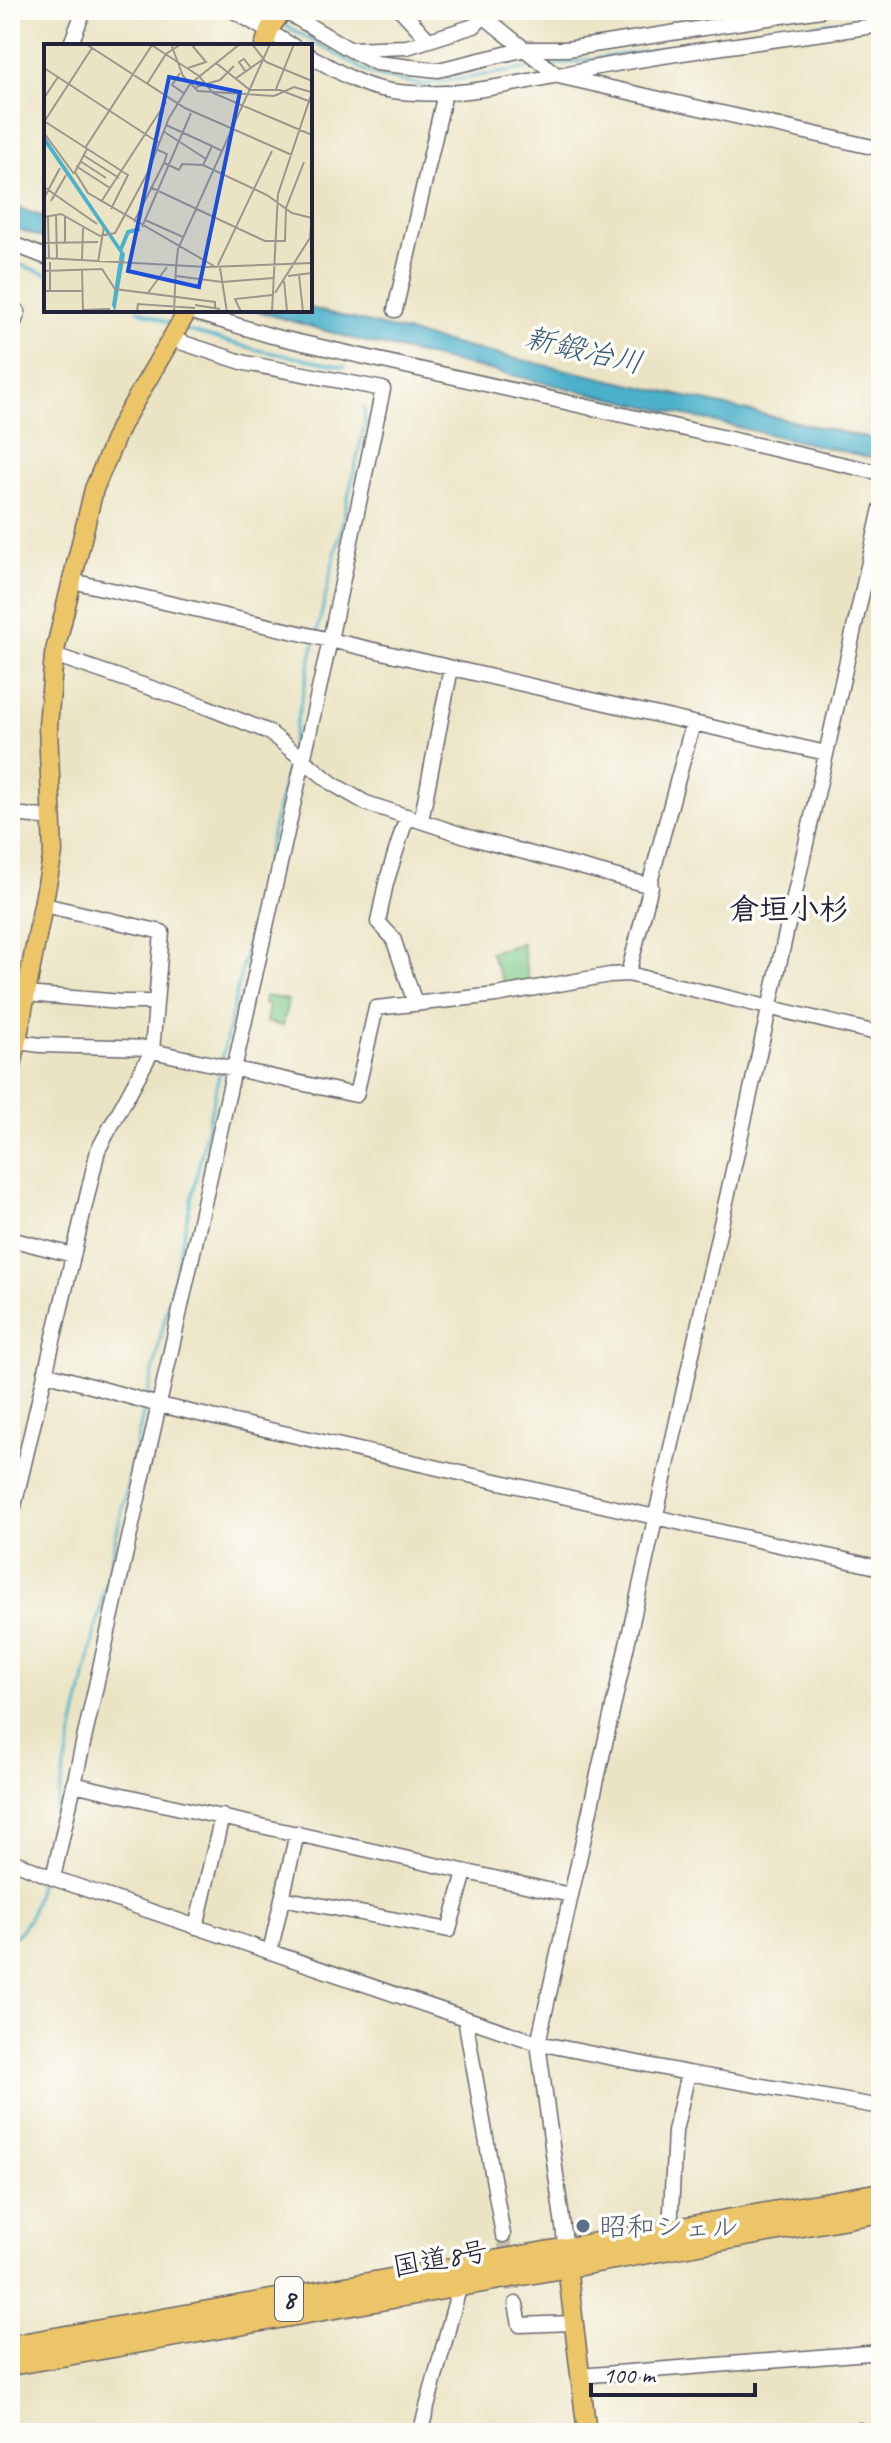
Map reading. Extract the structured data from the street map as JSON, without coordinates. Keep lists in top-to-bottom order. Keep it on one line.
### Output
{"streets":{"highway":["国道8号","8"]},"districts":["倉垣小杉"],"water":["新鍛冶川"],"places":["昭和シェル"],"scale_bar":"100 m"}
